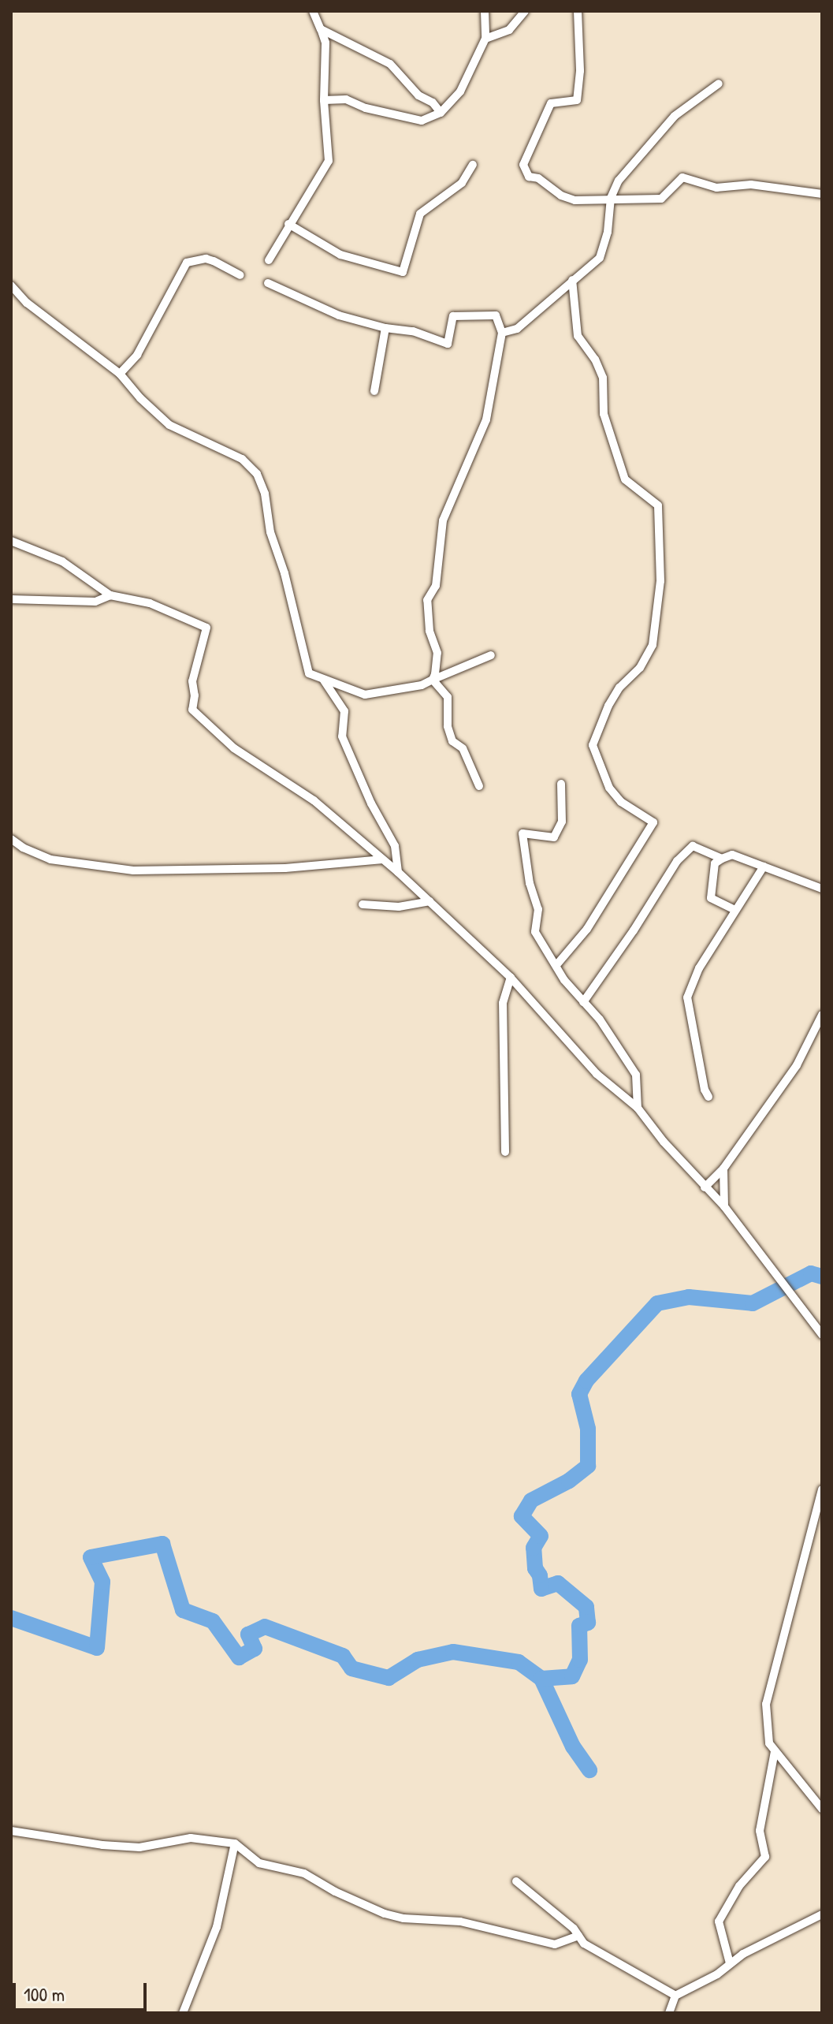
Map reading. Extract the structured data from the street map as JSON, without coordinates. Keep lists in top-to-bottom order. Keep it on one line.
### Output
{"scale_bar":"100 m"}
